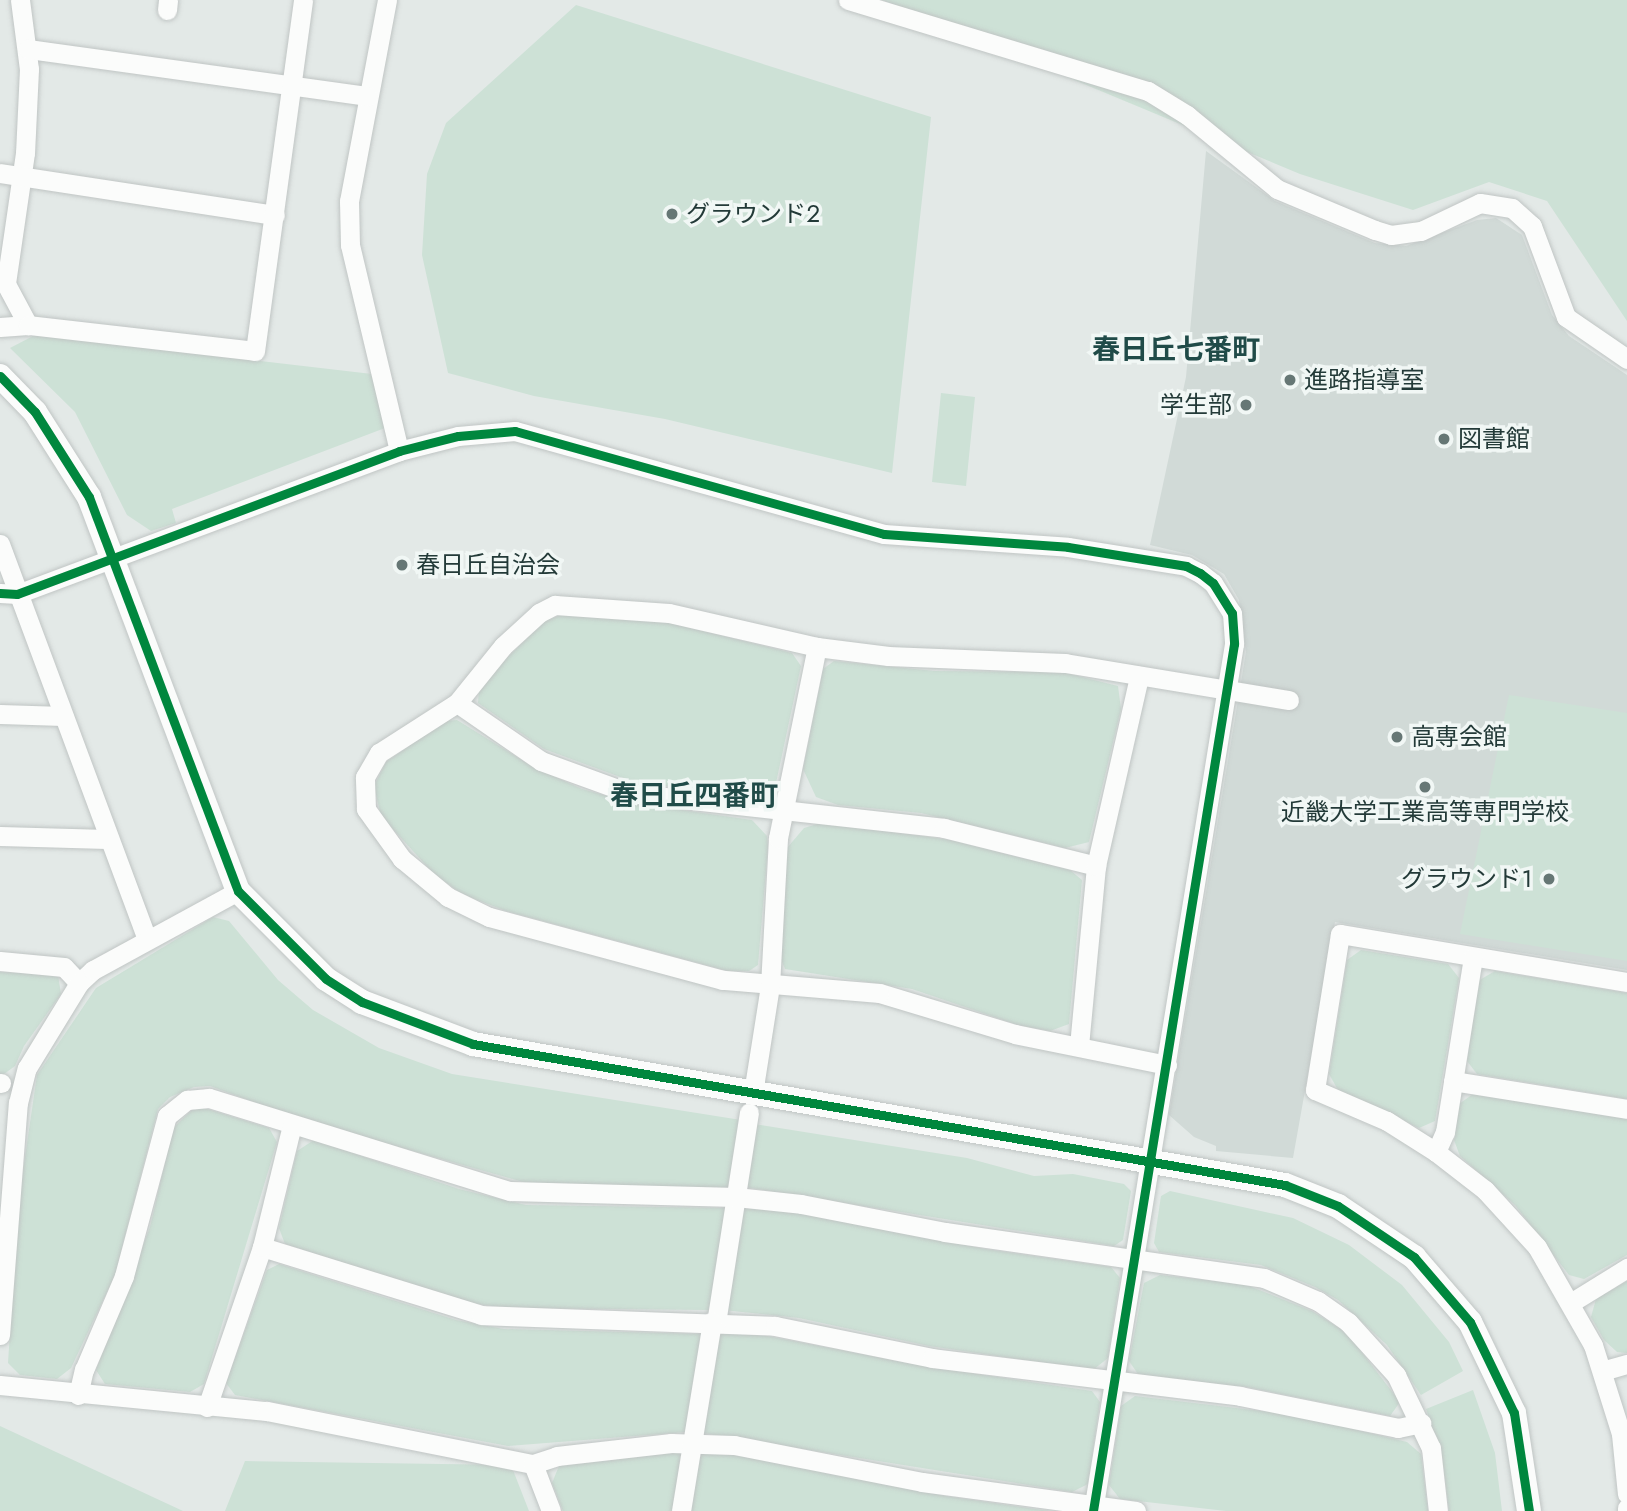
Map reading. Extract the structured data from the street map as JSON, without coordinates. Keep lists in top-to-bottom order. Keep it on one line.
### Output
{"districts":["春日丘七番町","春日丘四番町"],"places":["グラウンド２","進路指導室","学生部","図書館","春日丘自治会","高専会館","近畿大学工業高等専門学校","グラウンド１"]}
